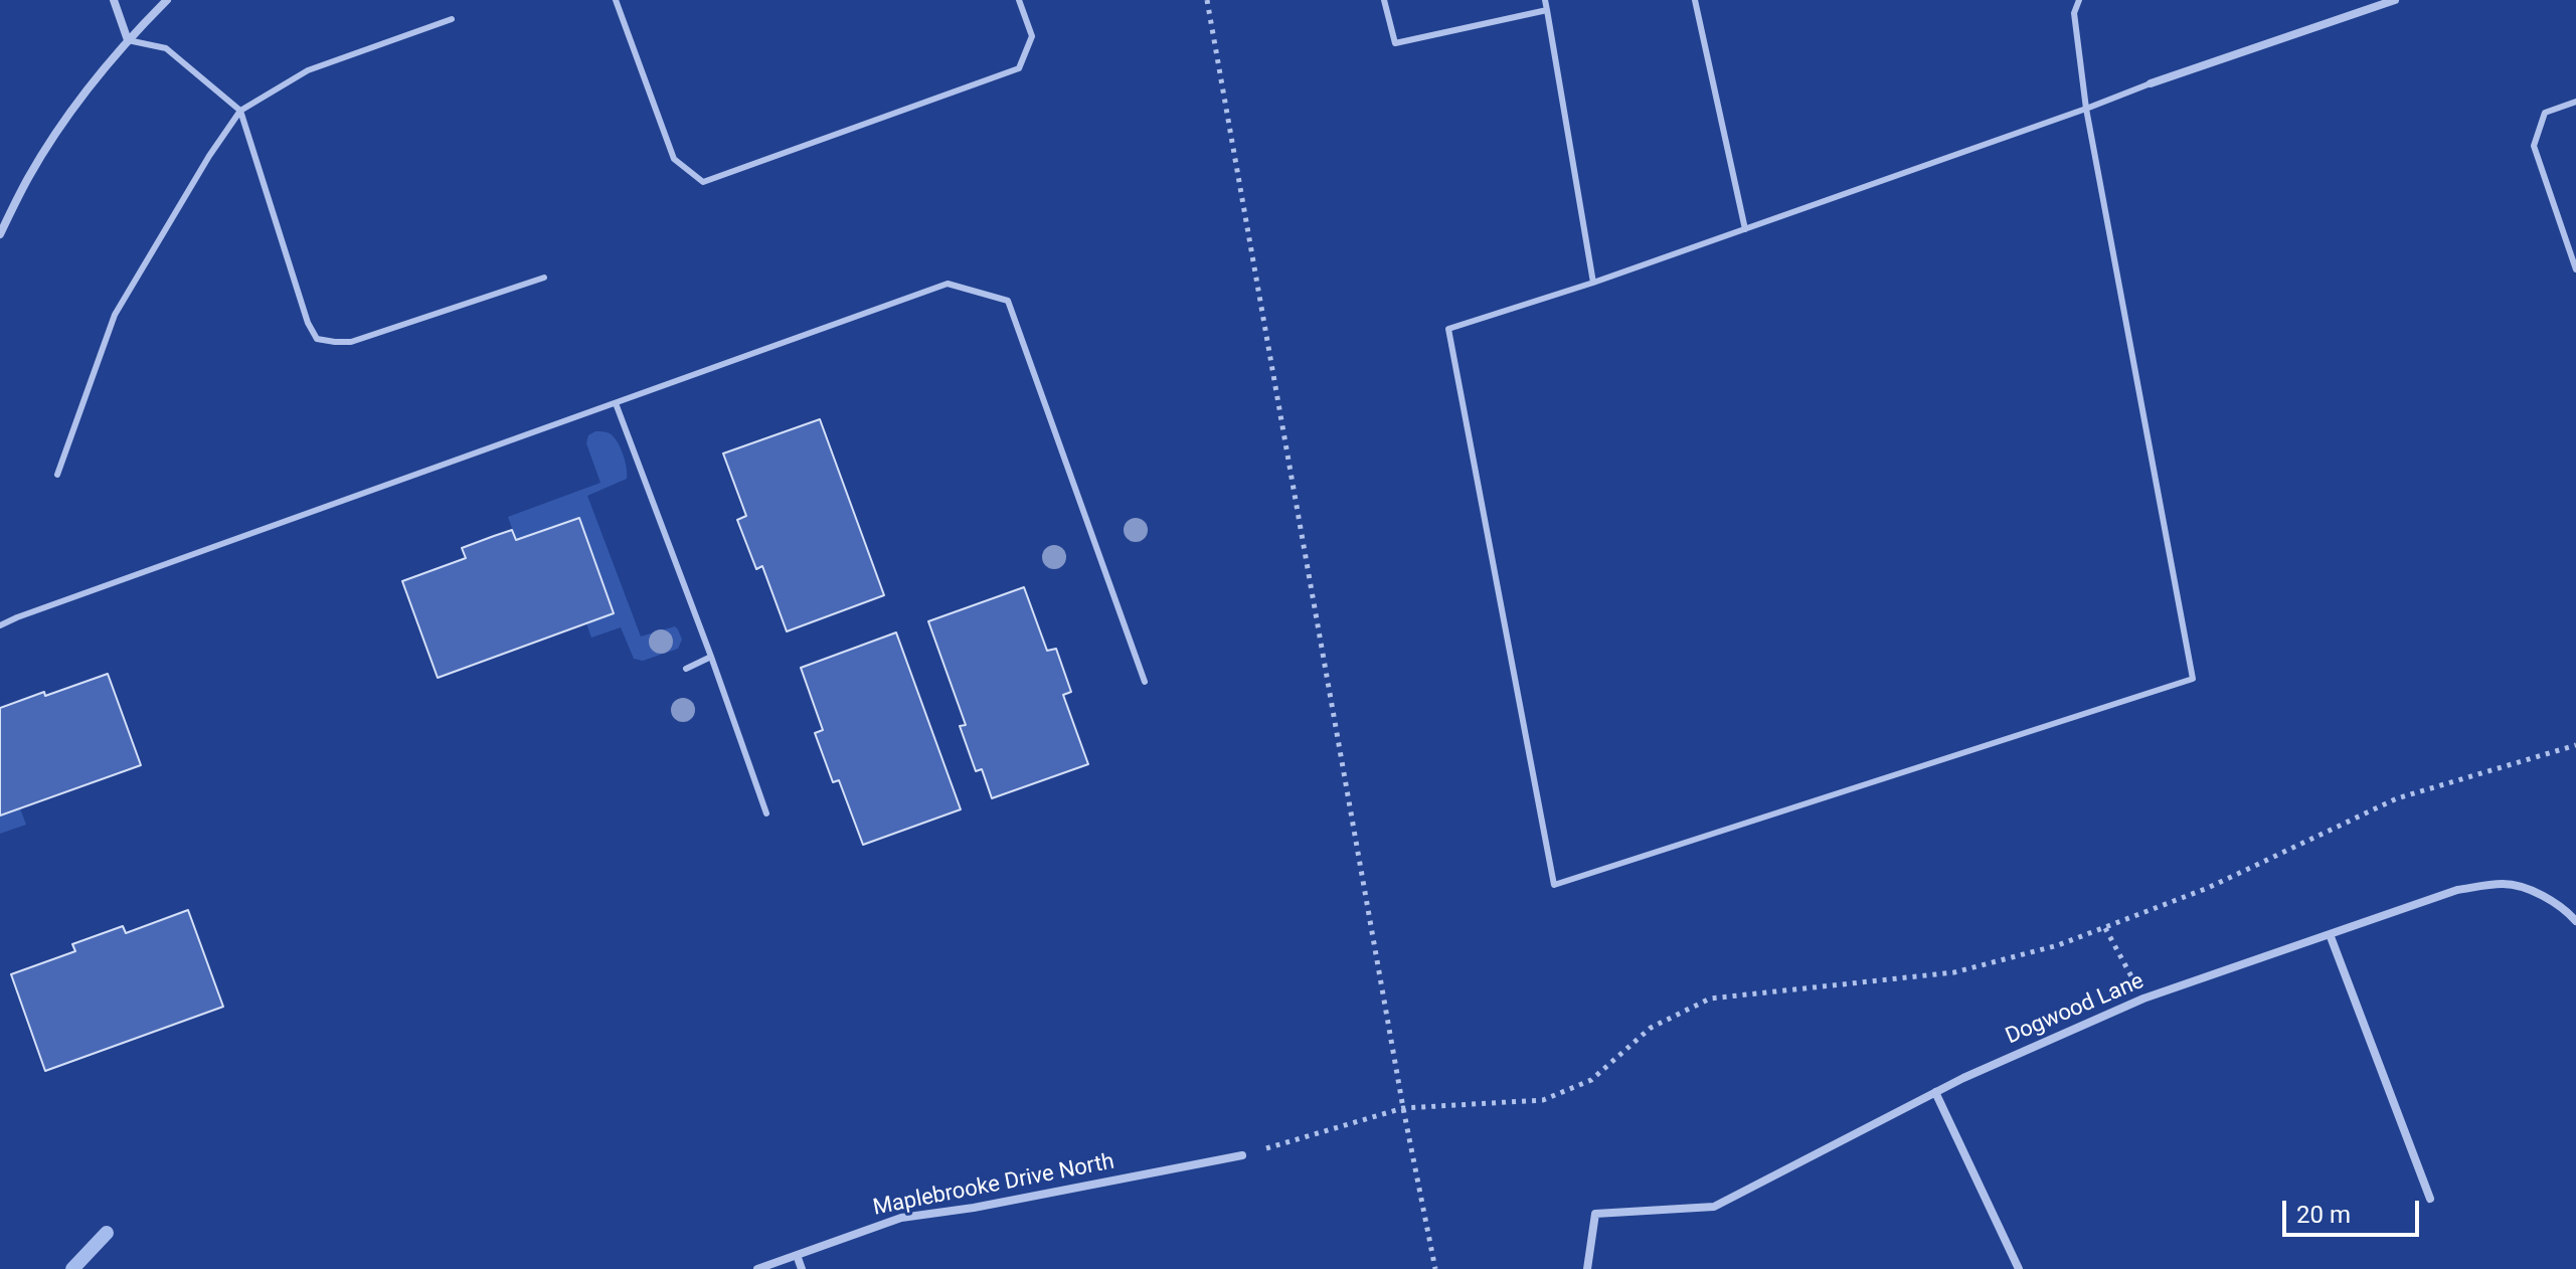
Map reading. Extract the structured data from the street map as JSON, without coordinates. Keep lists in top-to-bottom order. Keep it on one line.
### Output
{"streets":{"street":["Dogwood Lane","Maplebrooke Drive North"]},"scale_bar":"20 m"}
